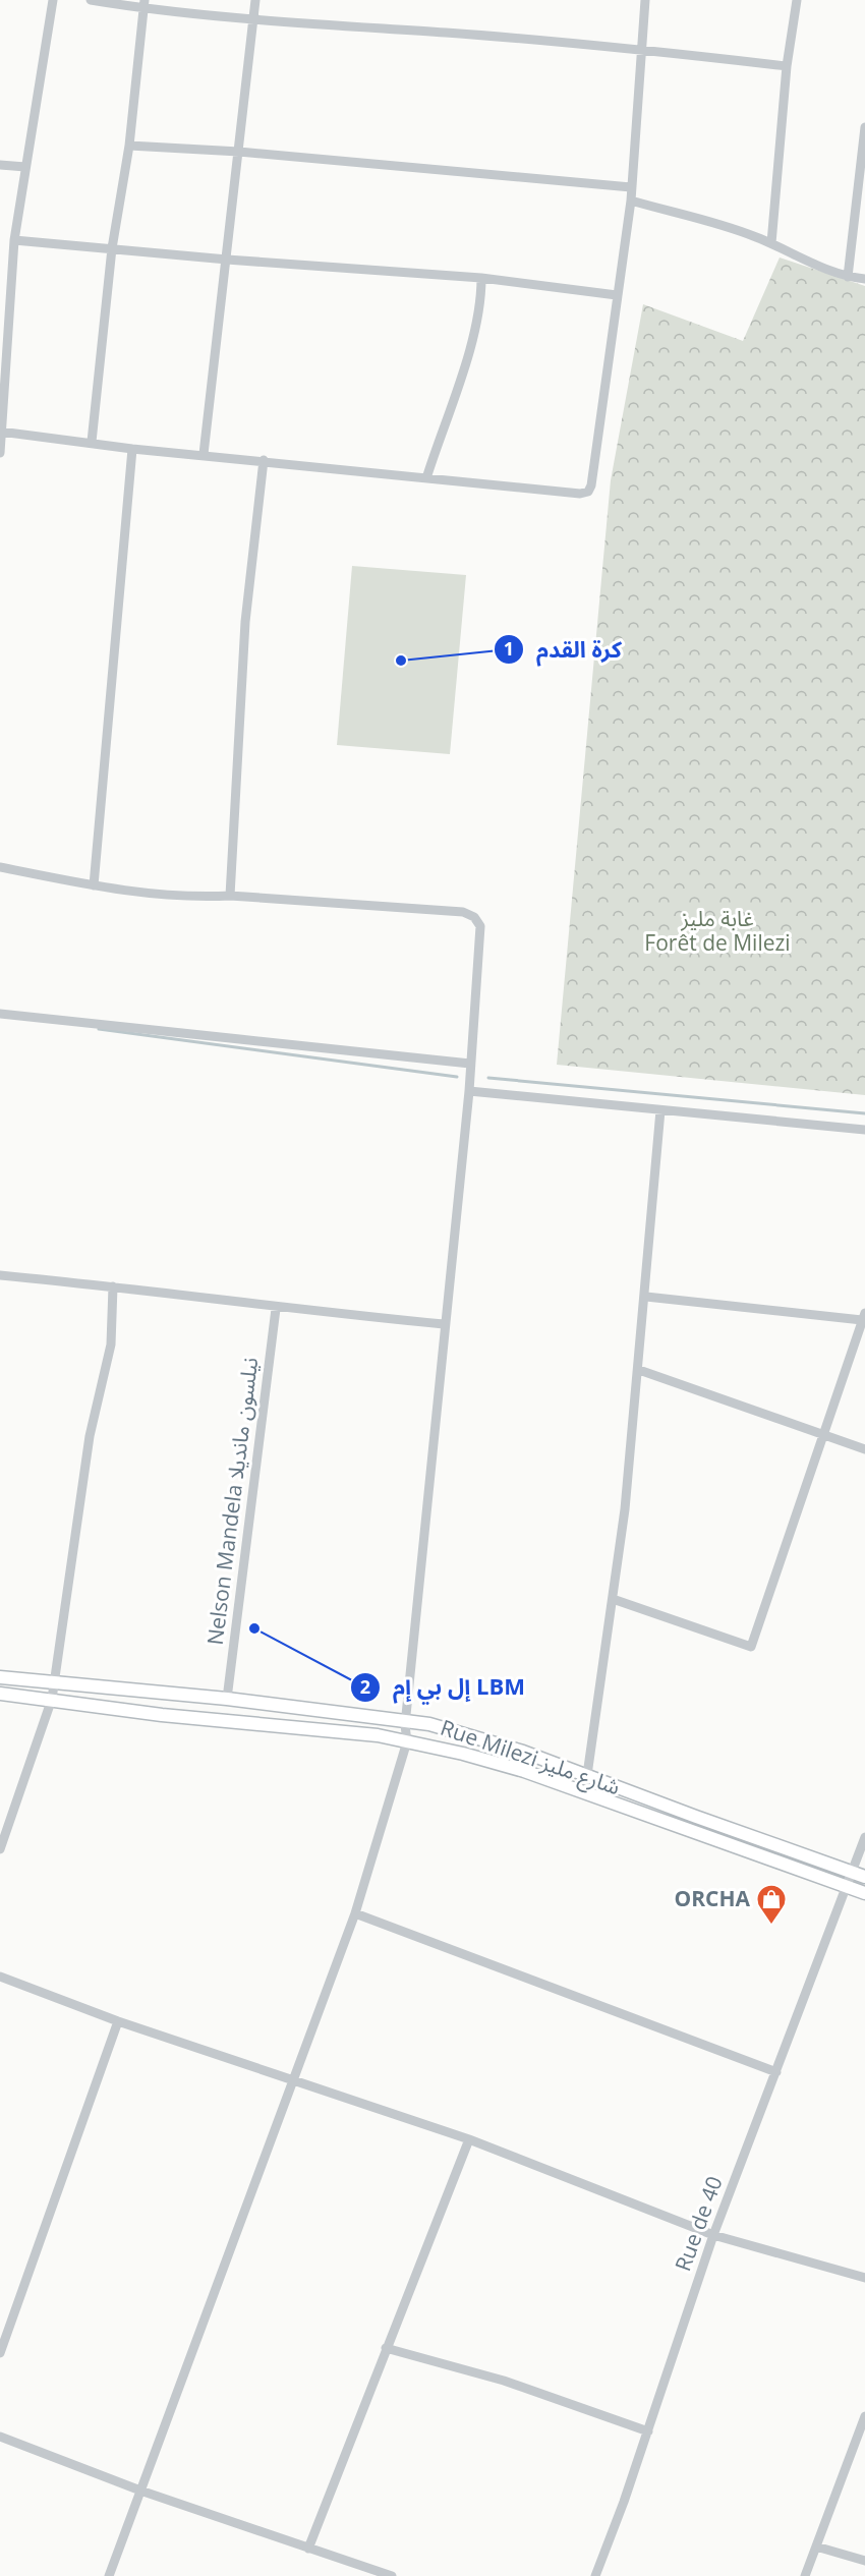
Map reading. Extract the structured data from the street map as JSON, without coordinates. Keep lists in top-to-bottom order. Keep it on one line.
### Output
{"streets":{"street":["Nelson Mandela نيلسون مانديلا","Rue Milezi شارع مليز","Rue de 40"]},"crossings":[["Nelson Mandela نيلسون مانديلا","Rue Milezi شارع مليز"],["Rue Milezi شارع مليز","Rue de 40"]],"parks":["غابة مليز Forêt de Milezi"],"places":{"other":["كرة القدم","إل بي إم LBM"],"shop":["ORCHA"]}}
